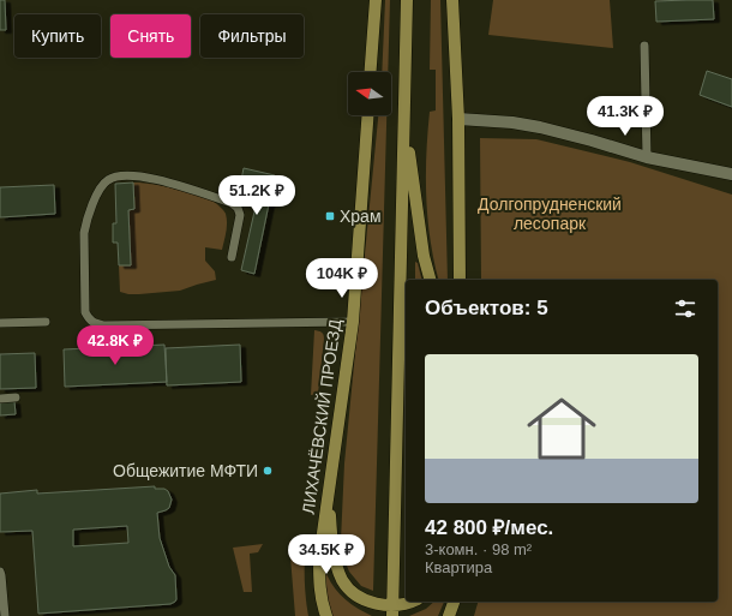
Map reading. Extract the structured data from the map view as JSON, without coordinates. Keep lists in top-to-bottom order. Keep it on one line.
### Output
{"streets":{"main road":["ЛИХАЧЁВСКИЙ ПРОЕЗД"]},"parks":["Долгопрудненский лесопарк"],"places":{"transit":["Храм"],"other":["Общежитие МФТИ"]},"north":"left","page":{"chip":["Купить","Снять","Фильтры"],"price":["41.3K ₽","51.2K ₽","104K ₽","42.8K ₽","34.5K ₽"],"heading":"Объектов: 5","list":[{"name":"42 800 ₽/мес.","note":"3-комн. · 98 m² · Квартира"}]}}
